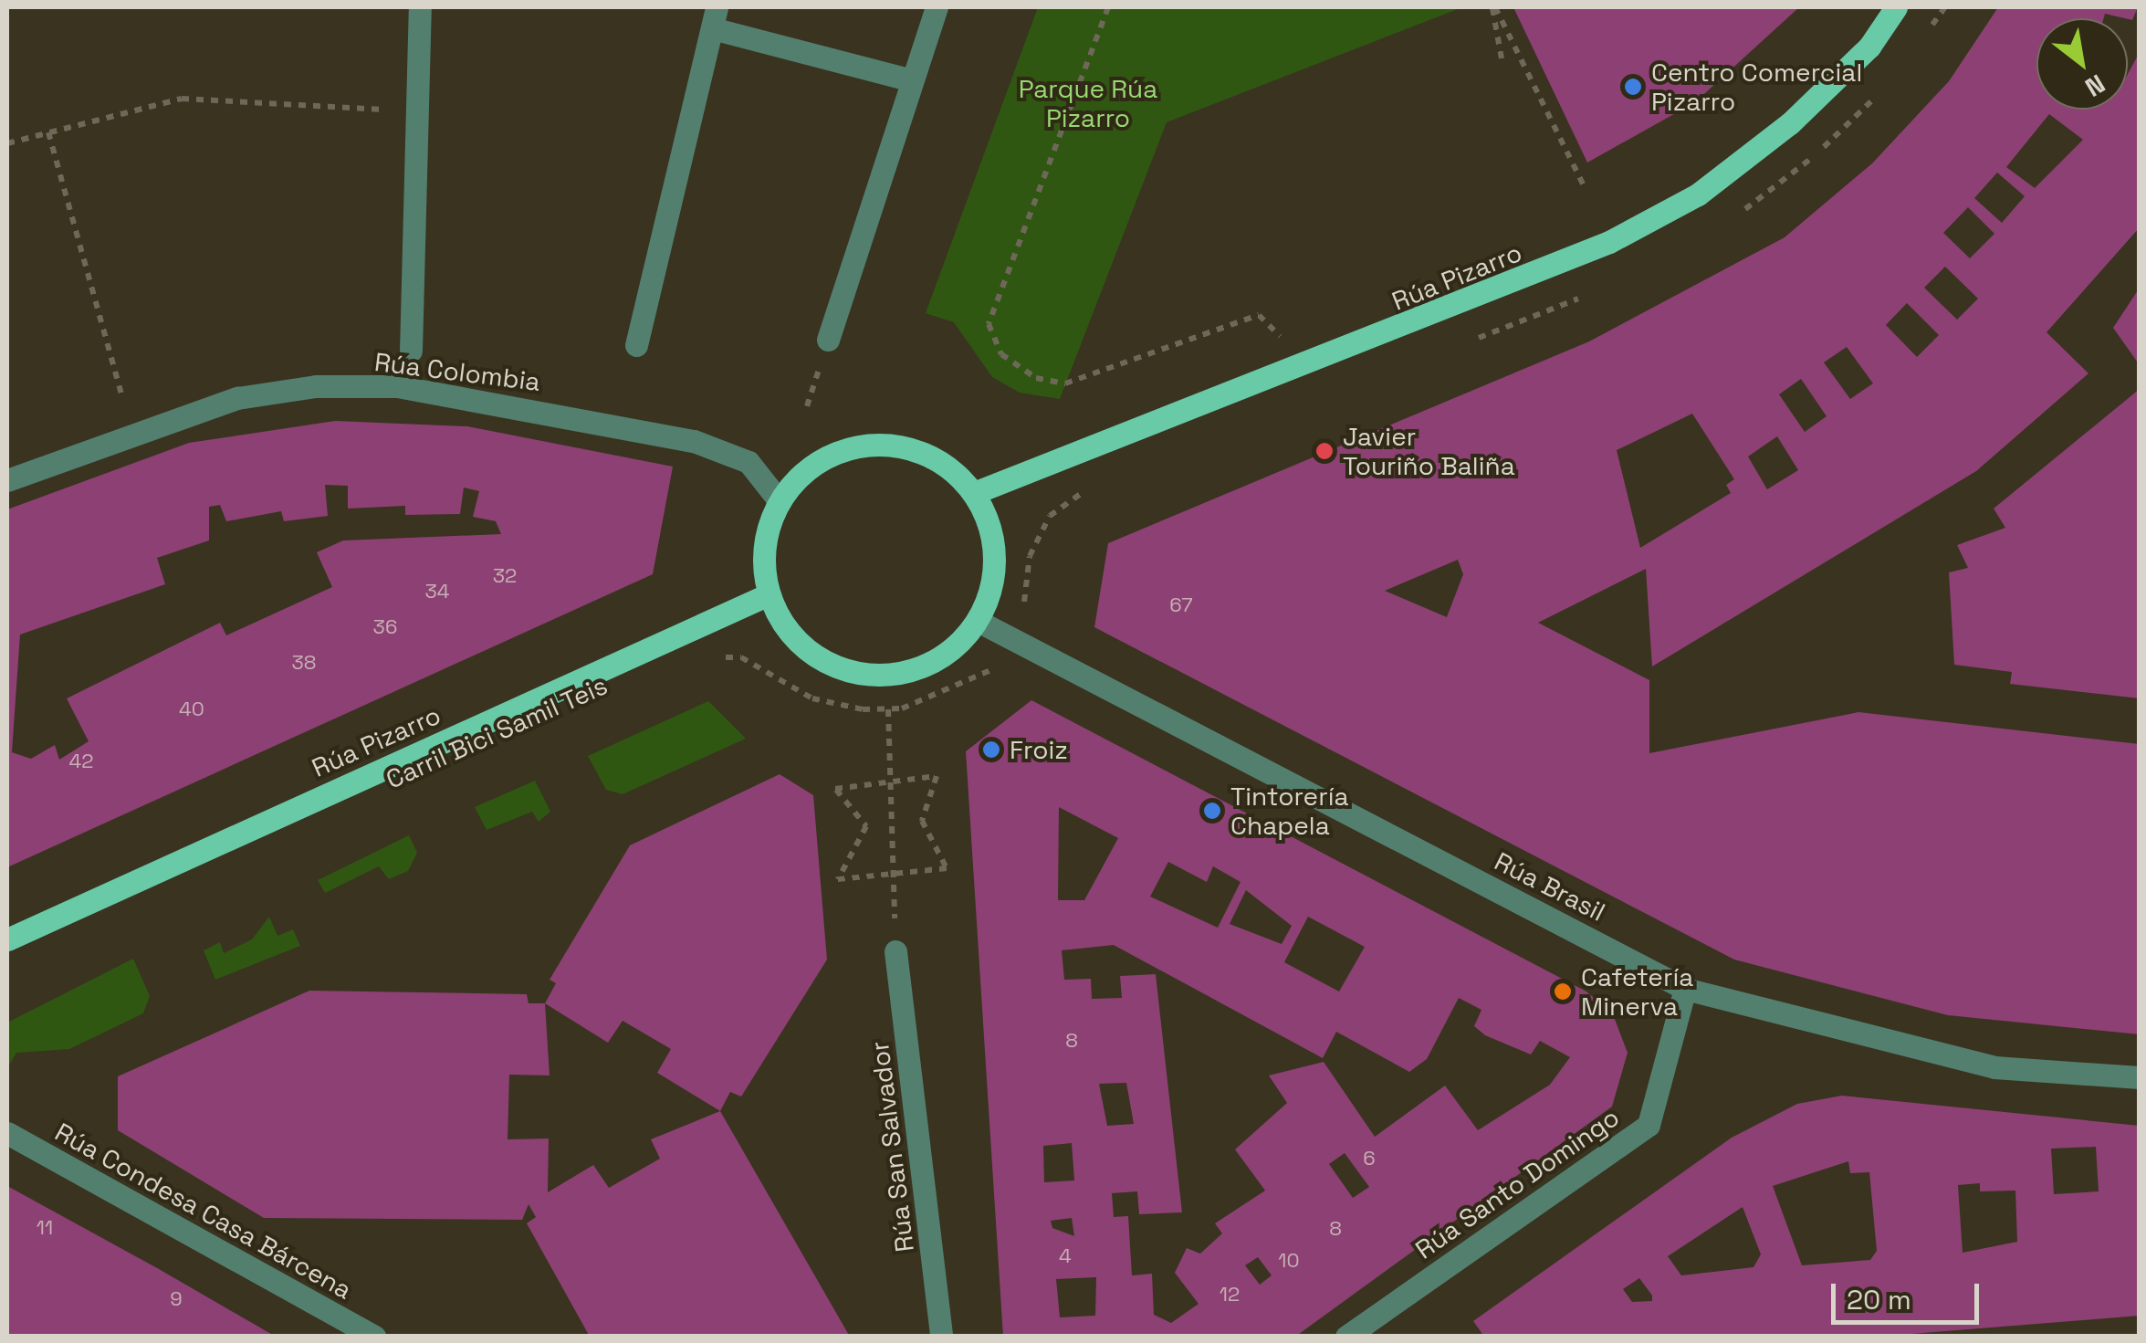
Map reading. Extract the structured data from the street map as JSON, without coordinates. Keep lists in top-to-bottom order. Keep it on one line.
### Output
{"streets":{"main road":["Rúa Pizarro"],"street":["Rúa Colombia","Rúa Brasil","Rúa San Salvador","Rúa Santo Domingo","Rúa Condesa Casa Bárcena"]},"crossings":[["Rúa Pizarro","Rúa Colombia"],["Rúa Pizarro","Rúa Brasil"],["Rúa Colombia","Rúa Brasil"],["Rúa Brasil","Rúa Santo Domingo"]],"parks":["Parque Rúa Pizarro"],"places":["Centro Comercial Pizarro","Javier Touriño Baliña","Froiz","Tintorería Chapela","Cafetería Minerva"],"house_numbers":["32","34","67","36","38","40","42","8","6","11","8","4","10","12","9"],"scale_bar":"20 m","north":"bottom right"}
